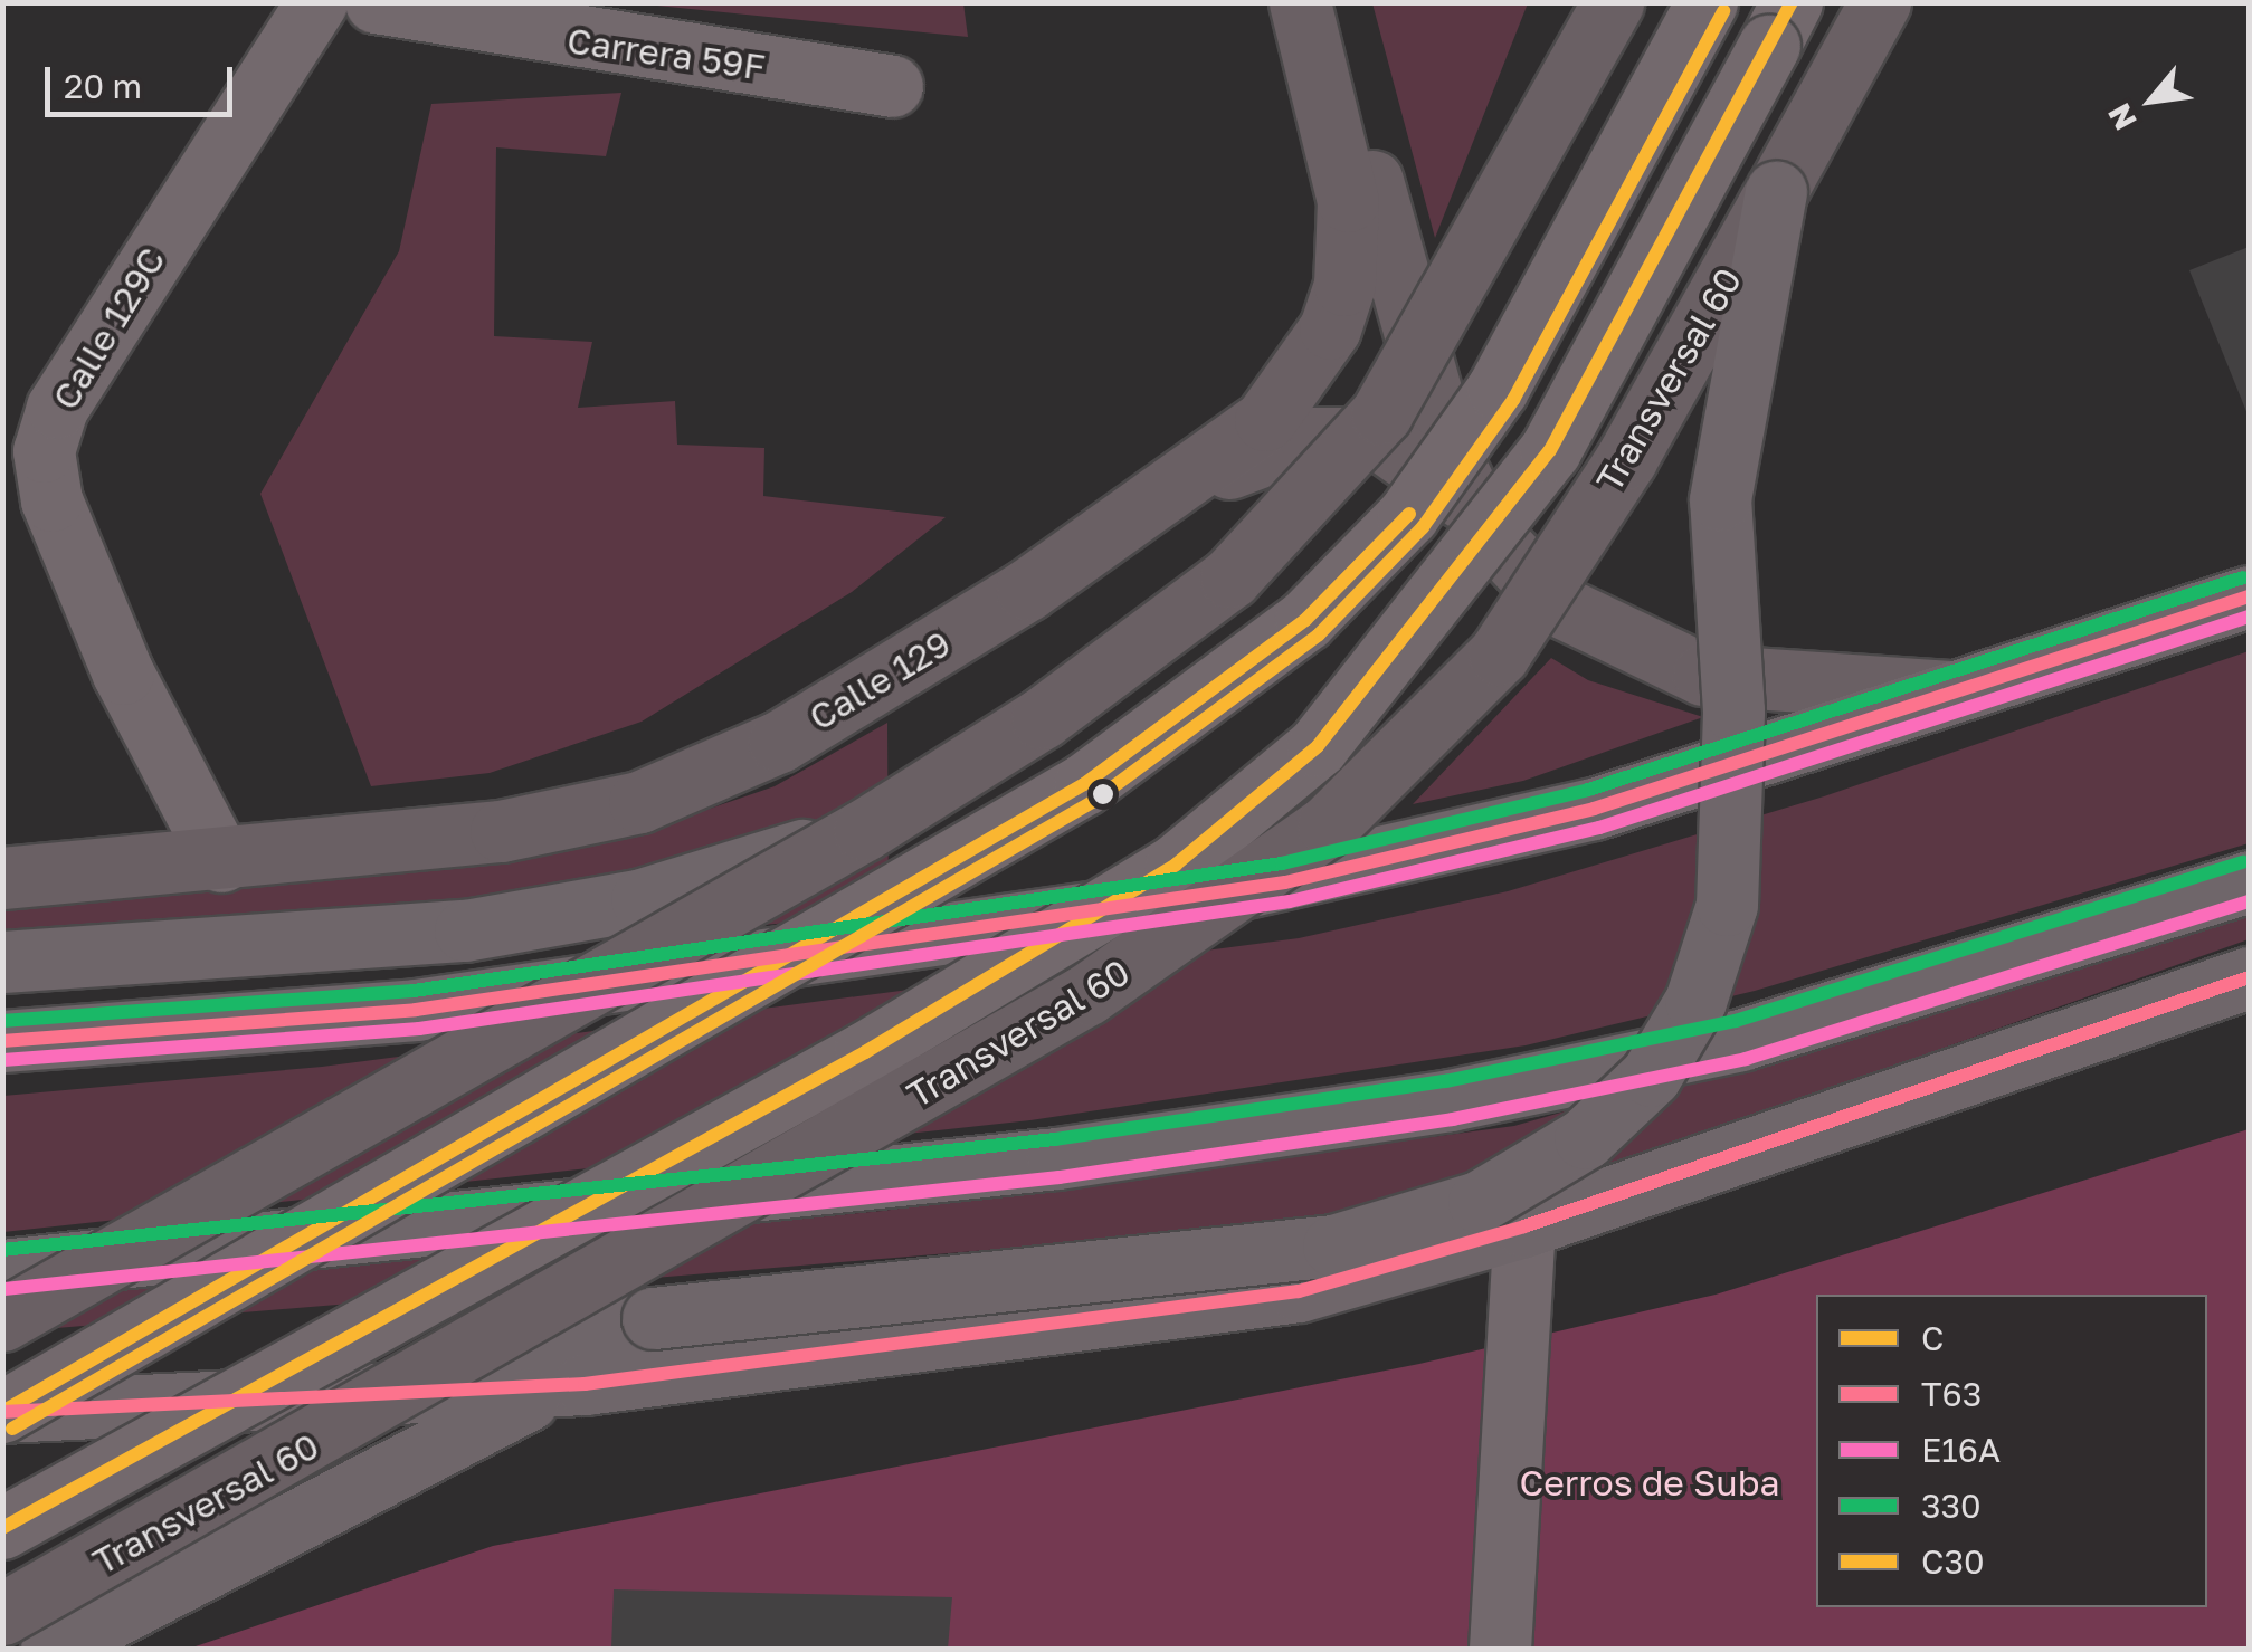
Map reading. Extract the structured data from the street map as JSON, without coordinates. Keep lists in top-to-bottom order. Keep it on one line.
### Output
{"streets":{"main road":["Transversal 60","Calle 129"],"street":["Carrera 59F","Calle 129C"]},"crossings":[["Calle 129C","Calle 129"]],"parks":["Cerros de Suba"],"lines":["transit line C","transit line C30","transit line 330","transit line T63","transit line E16A"],"legend":["C","T63","E16A","330","C30"],"scale_bar":"20 m","north":"bottom left"}
